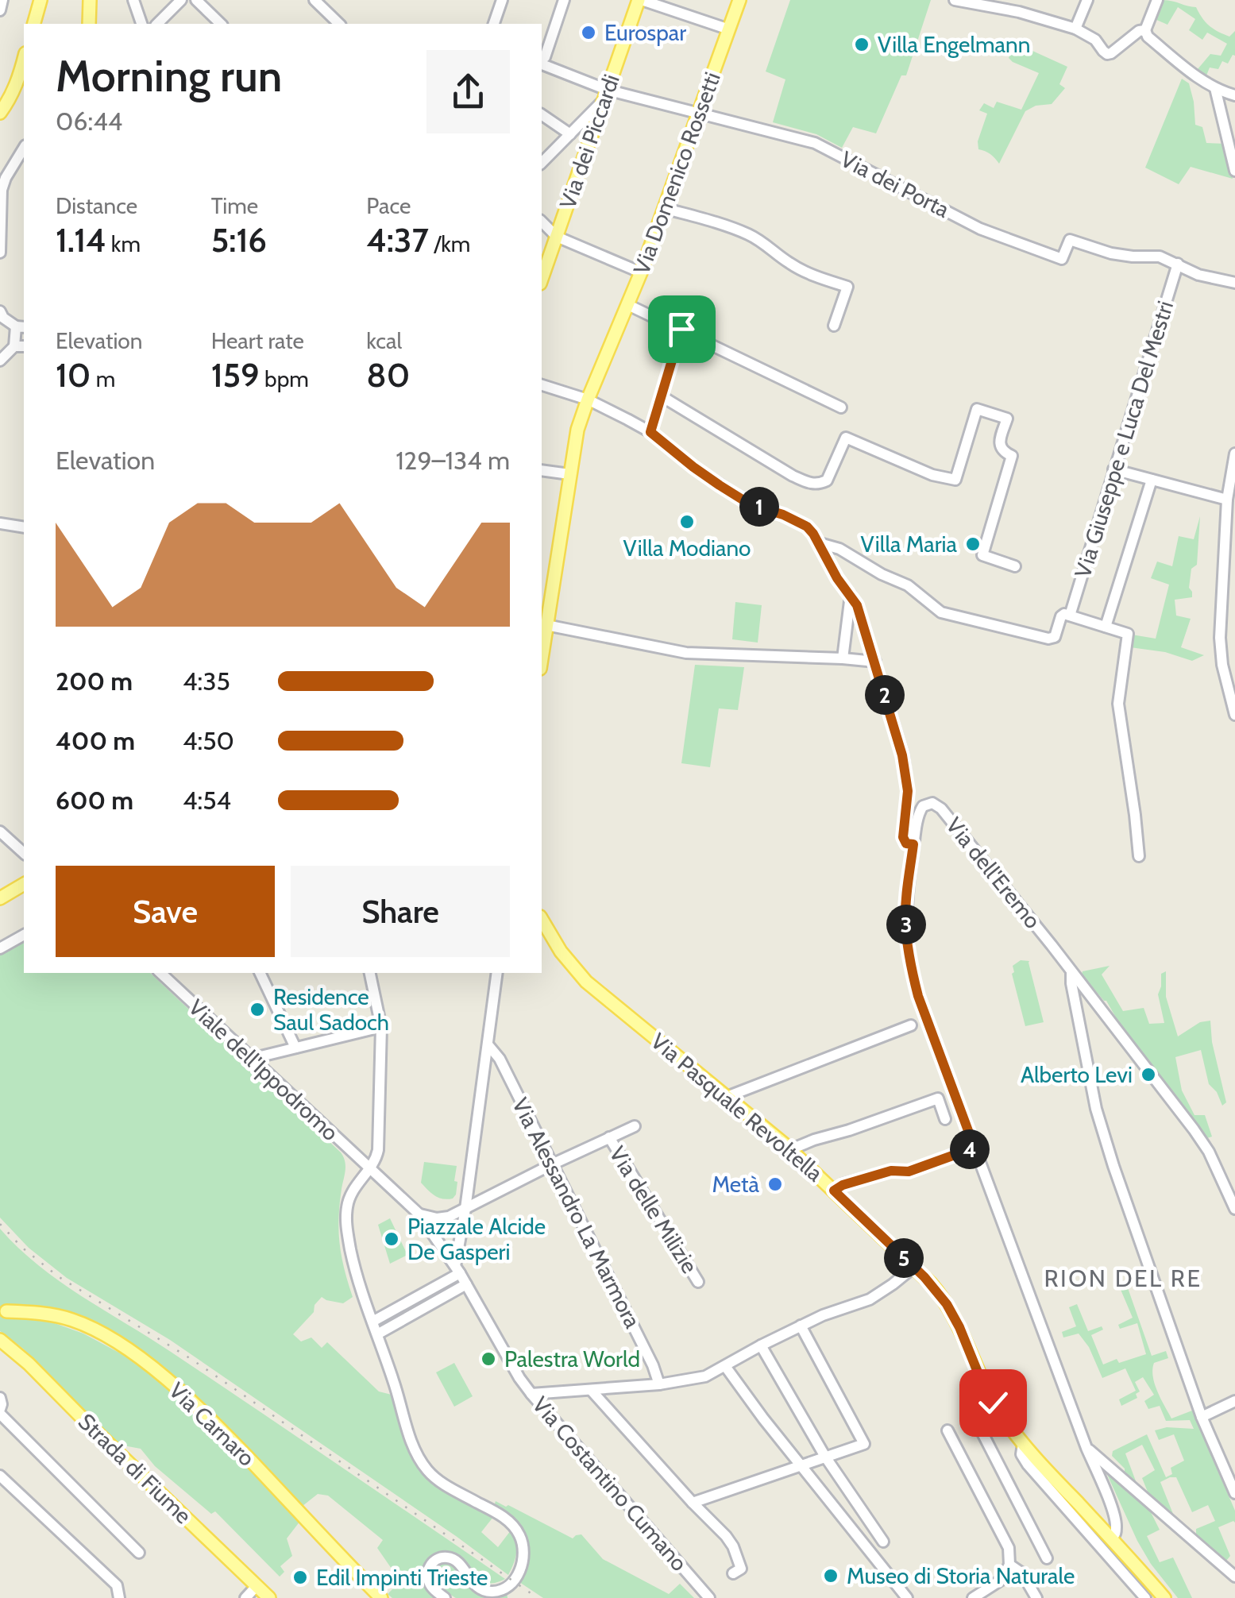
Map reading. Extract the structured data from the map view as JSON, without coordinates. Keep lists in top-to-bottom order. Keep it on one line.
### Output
{"streets":{"main road":["Via dei Piccardi","Via Domenico Rossetti","Via Pasquale Revoltella","Via Carnaro","Strada di Fiume"],"street":["Via dei Porta","Via Giuseppe e Luca Del Mestri","Via dell'Eremo","Viale dell'Ippodromo","Via delle Milizie","Via Alessandro La Marmora","Via Costantino Cumano"]},"crossings":[["Via dei Piccardi","Via dei Porta"],["Via Domenico Rossetti","Via dei Porta"],["Via Domenico Rossetti","Via dell'Eremo"],["Via dei Porta","Via Giuseppe e Luca Del Mestri"],["Via delle Milizie","Via Alessandro La Marmora"]],"districts":["RION DEL RE"],"places":["Eurospar","Villa Engelmann","Villa Modiano","Villa Maria","Residence Saul Sadoch","Alberto Levi","Metà","Piazzale Alcide De Gasperi","Palestra World","Museo di Storia Naturale","Edil Impinti Trieste"],"page":{"heading":["Morning run","06:44"],"stats":[["Distance","1.14 km"],["Time","5:16"],["Pace","4:37 /km"],["Elevation","10 m"],["Heart rate","159 bpm"],["kcal","80"]],"chart":["Elevation","129–134 m"],"pins":["1","2","3","4","5"],"list":[{"name":"200 m","note":"4:35"},{"name":"400 m","note":"4:50"},{"name":"600 m","note":"4:54"}],"buttons":["Save","Share"]}}
